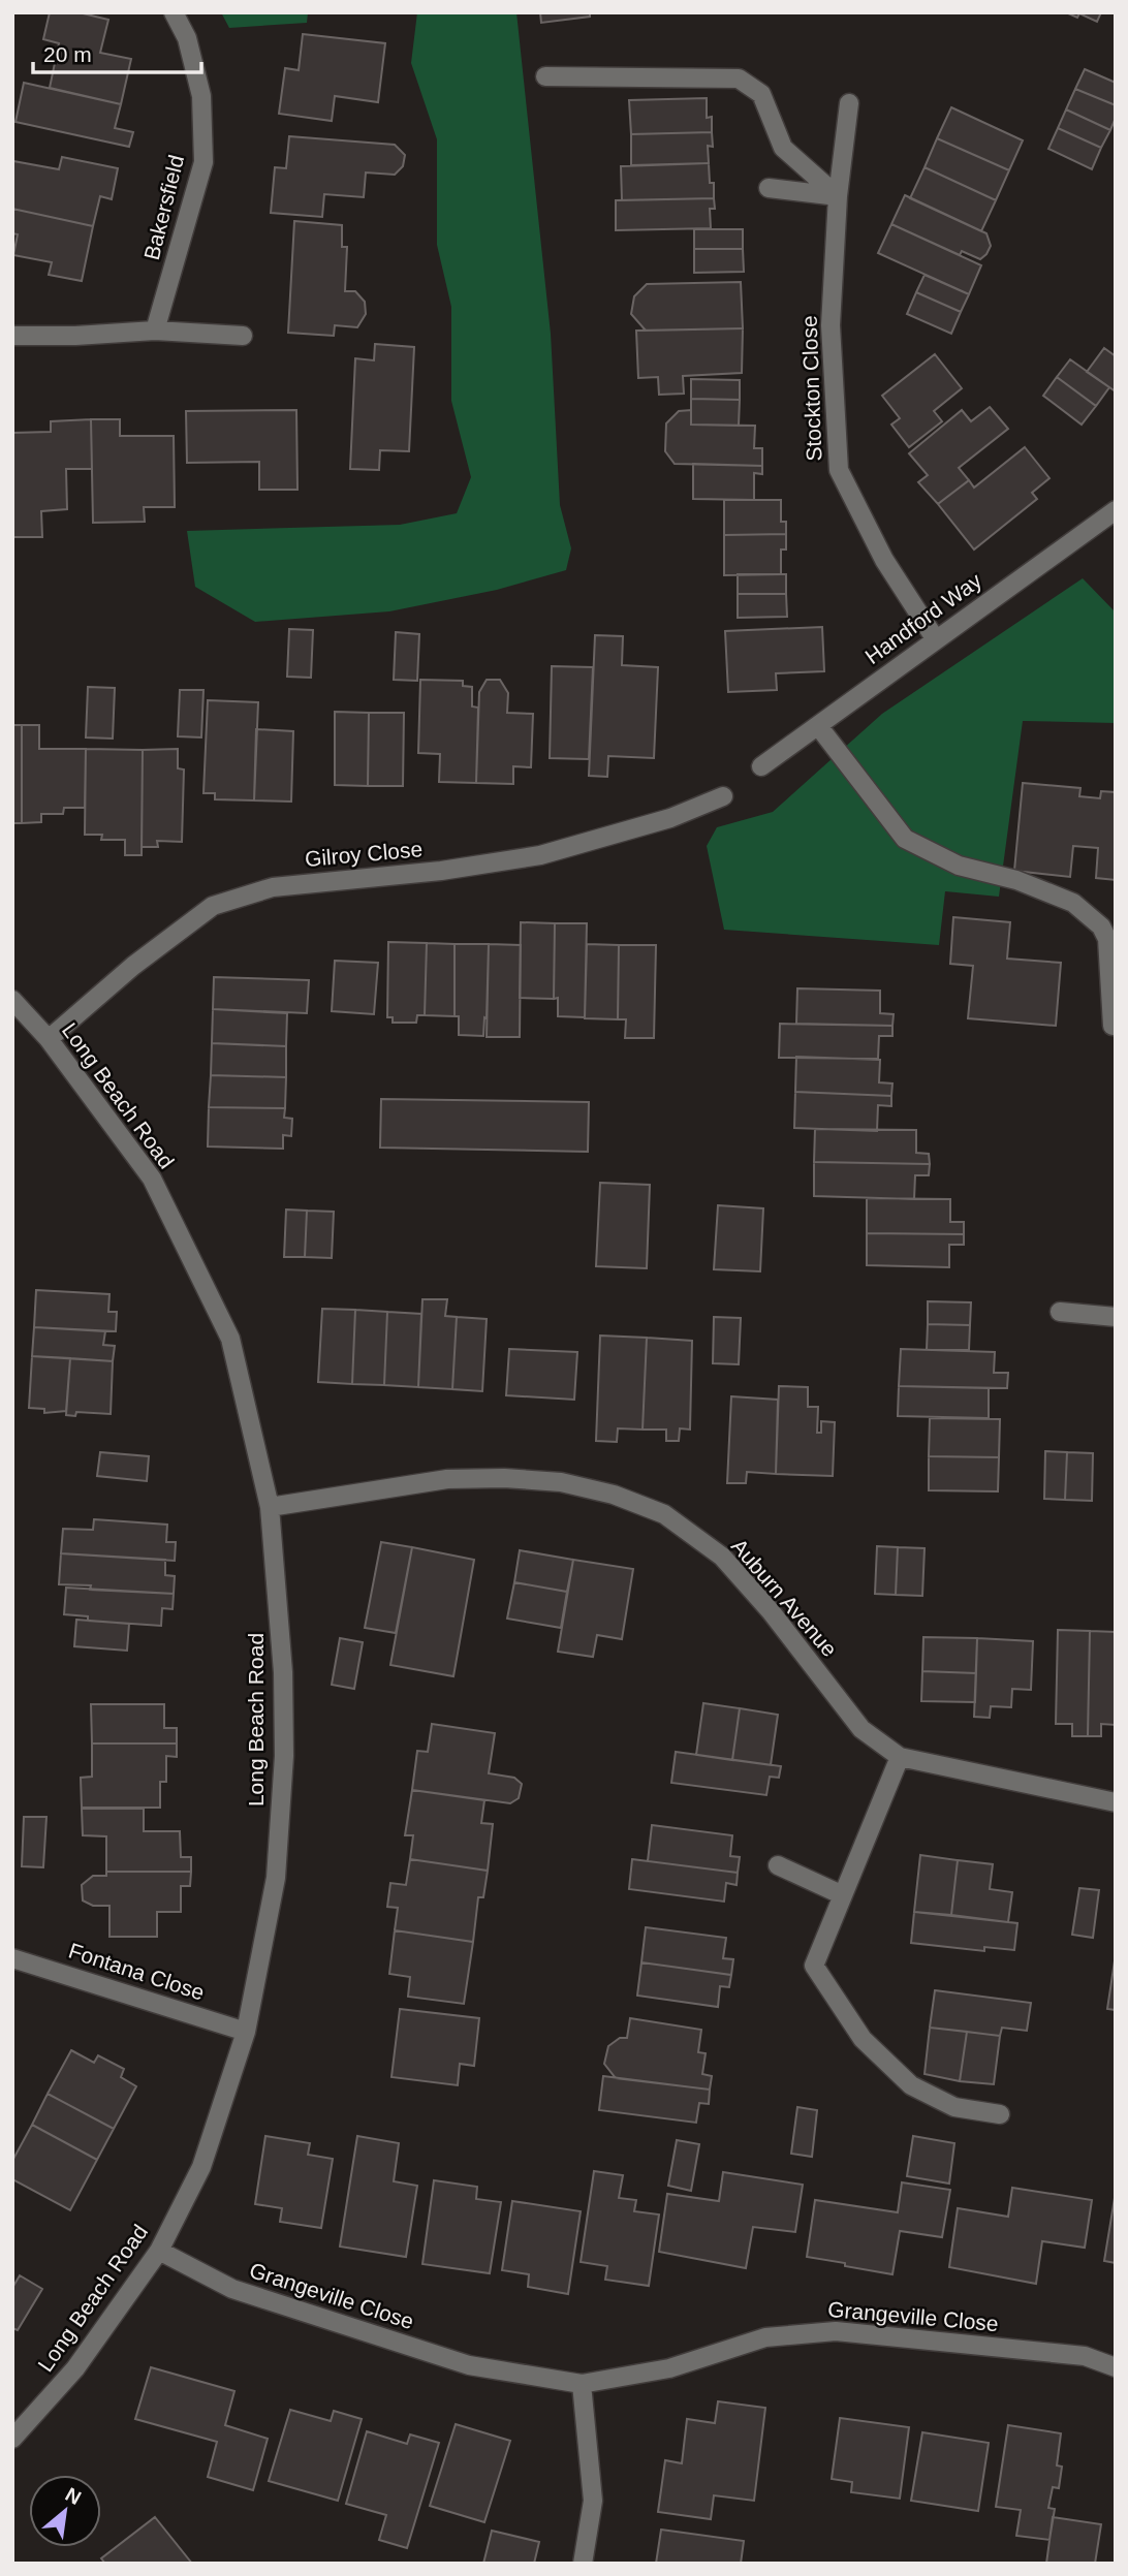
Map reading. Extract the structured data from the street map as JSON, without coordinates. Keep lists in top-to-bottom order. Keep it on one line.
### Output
{"streets":{"street":["Bakersfield","Stockton Close","Handford Way","Gilroy Close","Long Beach Road","Auburn Avenue","Fontana Close","Grangeville Close"]},"crossings":[["Stockton Close","Handford Way"],["Gilroy Close","Long Beach Road"],["Long Beach Road","Auburn Avenue"],["Long Beach Road","Fontana Close"],["Long Beach Road","Grangeville Close"]],"scale_bar":"20 m","north":"top right"}
